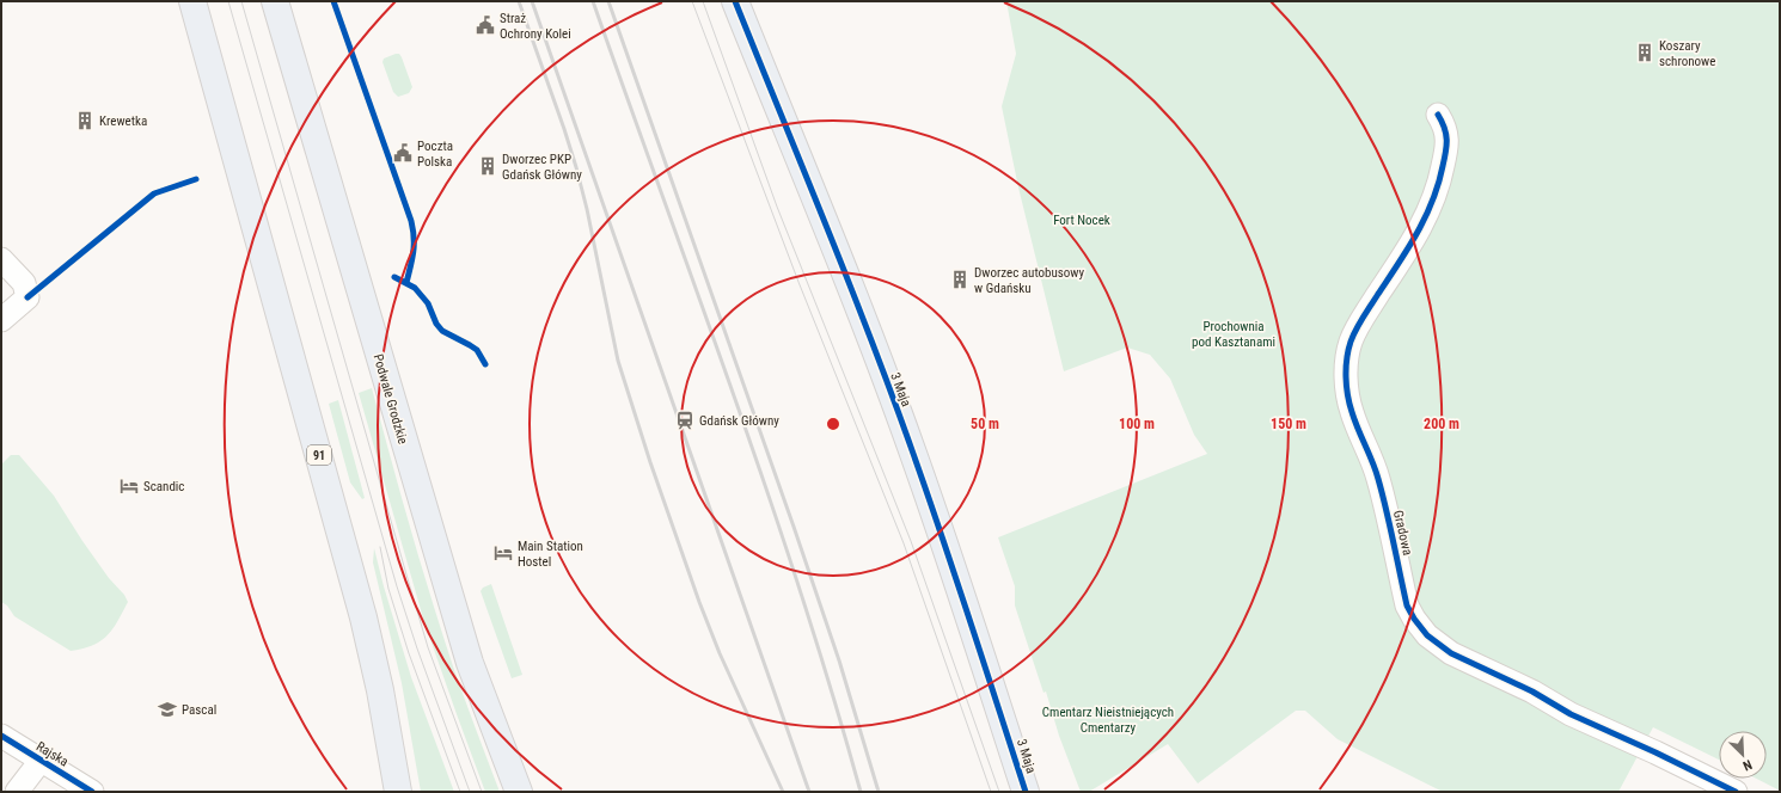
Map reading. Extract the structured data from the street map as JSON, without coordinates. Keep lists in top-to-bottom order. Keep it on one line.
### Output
{"streets":{"main road":["3 Maja","Podwale Grodzkie","91"],"street":["Gradowa","Rajska"]},"parks":["Fort Nocek","Prochownia pod Kasztanami","Cmentarz Nieistniejących Cmentarzy"],"places":{"public building":["Straż Ochrony Kolei","Poczta Polska"],"building":["Koszary schronowe","Krewetka","Dworzec PKP Gdańsk Główny","Dworzec autobusowy w Gdańsku"],"station":["Gdańsk Główny"],"hotel":["Scandic","Main Station Hostel"],"school or university":["Pascal"]},"north":"bottom right","rings":["50 m","100 m","150 m","200 m"]}
